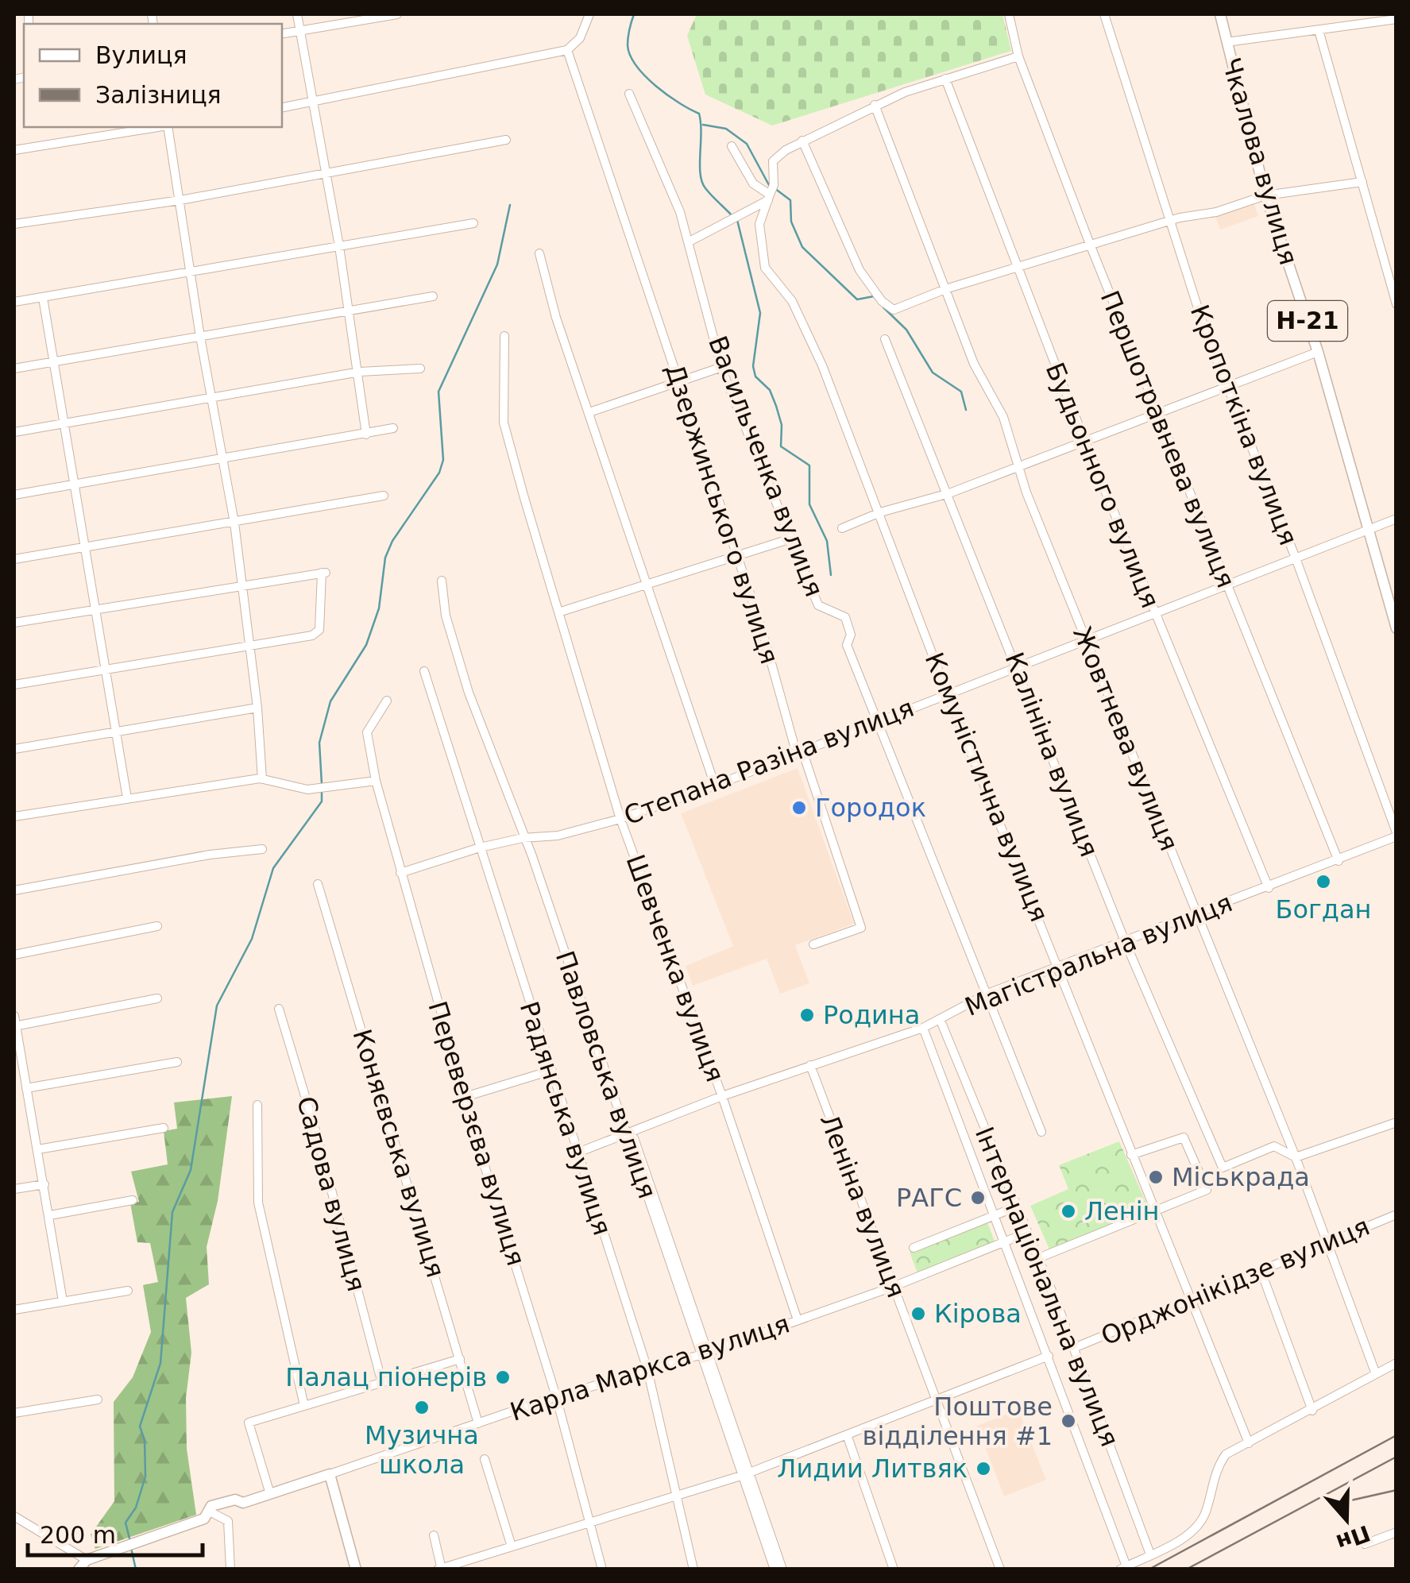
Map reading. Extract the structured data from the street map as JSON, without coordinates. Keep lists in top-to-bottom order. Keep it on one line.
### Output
{"streets":{"main road":["Чкалова вулиця","Н-21","Карла Маркса вулиця"],"street":["Кропоткіна вулиця","Першотравнева вулиця","Васильченка вулиця","Будьонного вулиця","Дзержинського вулиця","Жовтнева вулиця","Калініна вулиця","Степана Разіна вулиця","Комуністична вулиця","Магістральна вулиця","Шевченка вулиця","Павловська вулиця","Радянська вулиця","Переверзєва вулиця","Коняєвська вулиця","Садова вулиця","Леніна вулиця","Орджонікідзе вулиця","Інтернаціональна вулиця"]},"crossings":[["Чкалова вулиця","Степана Разіна вулиця"],["Кропоткіна вулиця","Степана Разіна вулиця"],["Кропоткіна вулиця","Магістральна вулиця"],["Першотравнева вулиця","Степана Разіна вулиця"],["Першотравнева вулиця","Магістральна вулиця"],["Васильченка вулиця","Степана Разіна вулиця"],["Васильченка вулиця","Магістральна вулиця"],["Будьонного вулиця","Степана Разіна вулиця"],["Будьонного вулиця","Магістральна вулиця"],["Дзержинського вулиця","Степана Разіна вулиця"],["Жовтнева вулиця","Калініна вулиця"],["Жовтнева вулиця","Степана Разіна вулиця"],["Жовтнева вулиця","Магістральна вулиця"],["Жовтнева вулиця","Орджонікідзе вулиця"],["Калініна вулиця","Степана Разіна вулиця"],["Калініна вулиця","Магістральна вулиця"],["Степана Разіна вулиця","Комуністична вулиця"],["Степана Разіна вулиця","Шевченка вулиця"],["Степана Разіна вулиця","Павловська вулиця"],["Степана Разіна вулиця","Радянська вулиця"],["Степана Разіна вулиця","Переверзєва вулиця"],["Комуністична вулиця","Магістральна вулиця"],["Комуністична вулиця","Орджонікідзе вулиця"],["Магістральна вулиця","Шевченка вулиця"],["Магістральна вулиця","Павловська вулиця"],["Магістральна вулиця","Радянська вулиця"],["Магістральна вулиця","Леніна вулиця"],["Магістральна вулиця","Інтернаціональна вулиця"],["Шевченка вулиця","Карла Маркса вулиця"],["Павловська вулиця","Карла Маркса вулиця"],["Радянська вулиця","Карла Маркса вулиця"],["Переверзєва вулиця","Карла Маркса вулиця"],["Коняєвська вулиця","Карла Маркса вулиця"],["Леніна вулиця","Карла Маркса вулиця"],["Орджонікідзе вулиця","Інтернаціональна вулиця"],["Інтернаціональна вулиця","Карла Маркса вулиця"]],"places":["Городок","Богдан","Родина","Міськрада","РАГС","Ленін","Кірова","Палац піонерів","Музична школа","Поштове відділення #1","Лидии Литвяк"],"legend":["Вулиця","Залізниця"],"scale_bar":"200 m","north":"bottom"}
